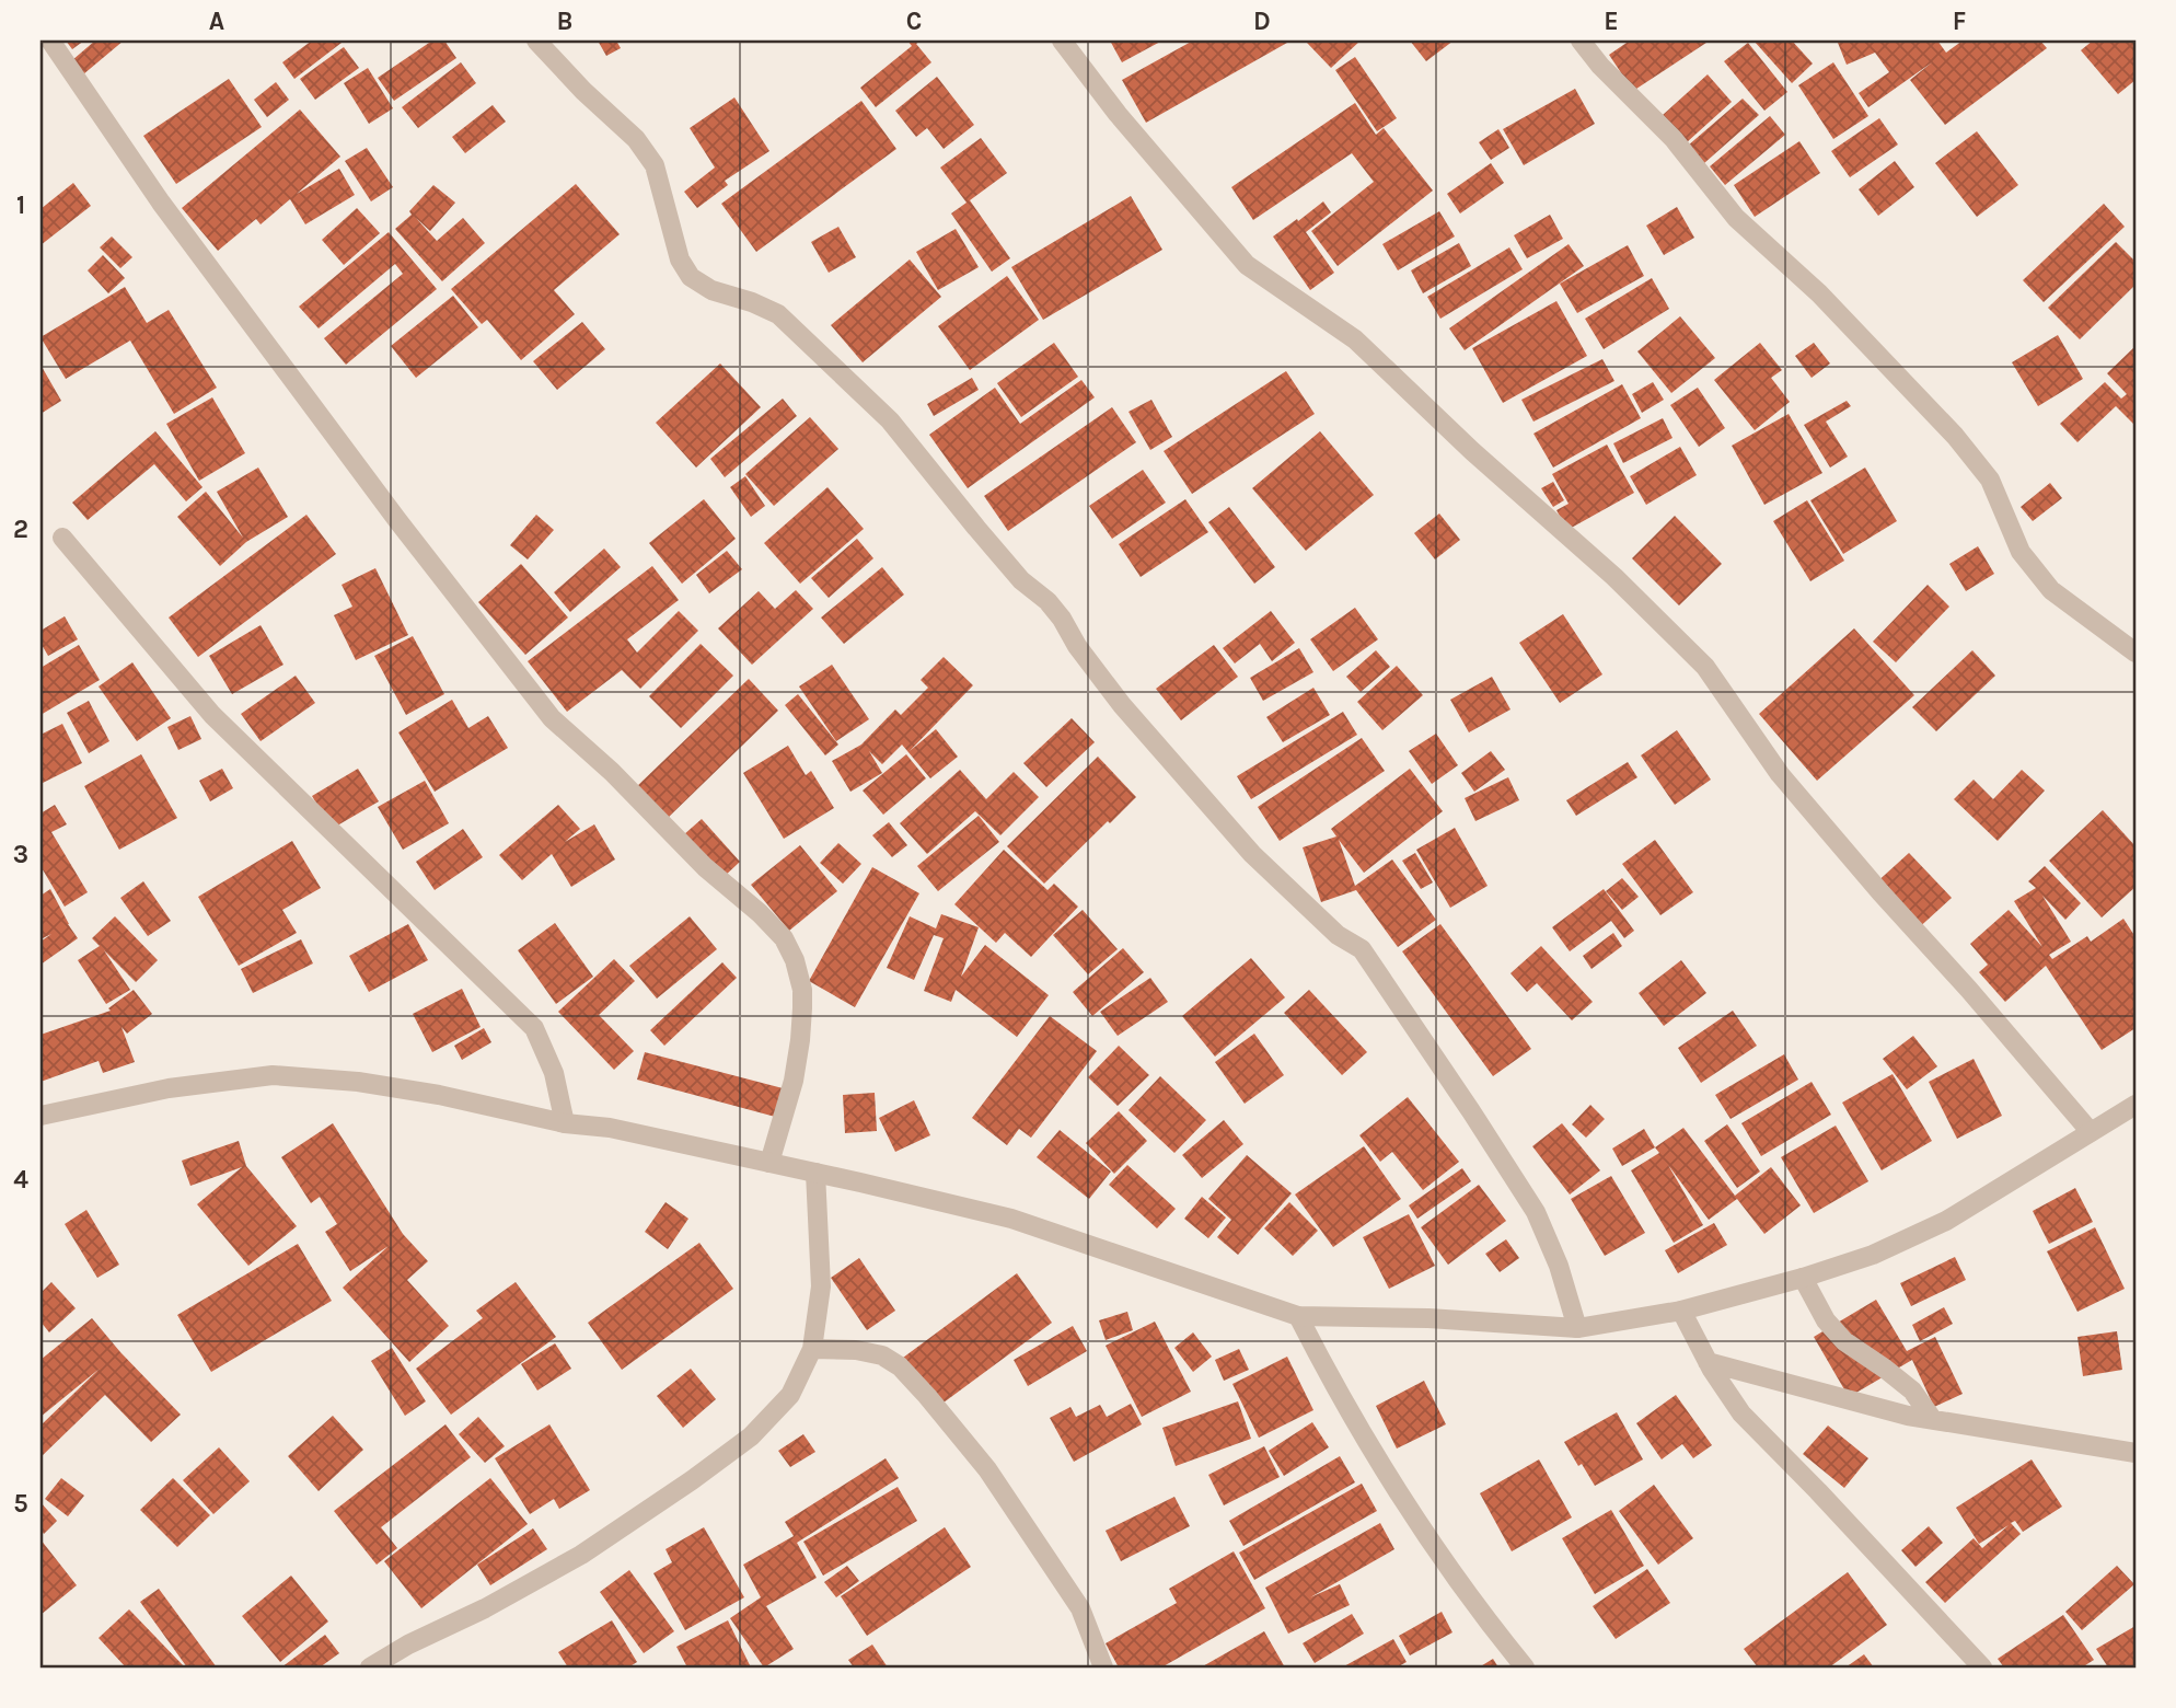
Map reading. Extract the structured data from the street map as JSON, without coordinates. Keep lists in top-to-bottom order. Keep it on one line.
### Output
{"grid":{"columns":["A","B","C","D","E","F"],"rows":["1","2","3","4","5"]}}
